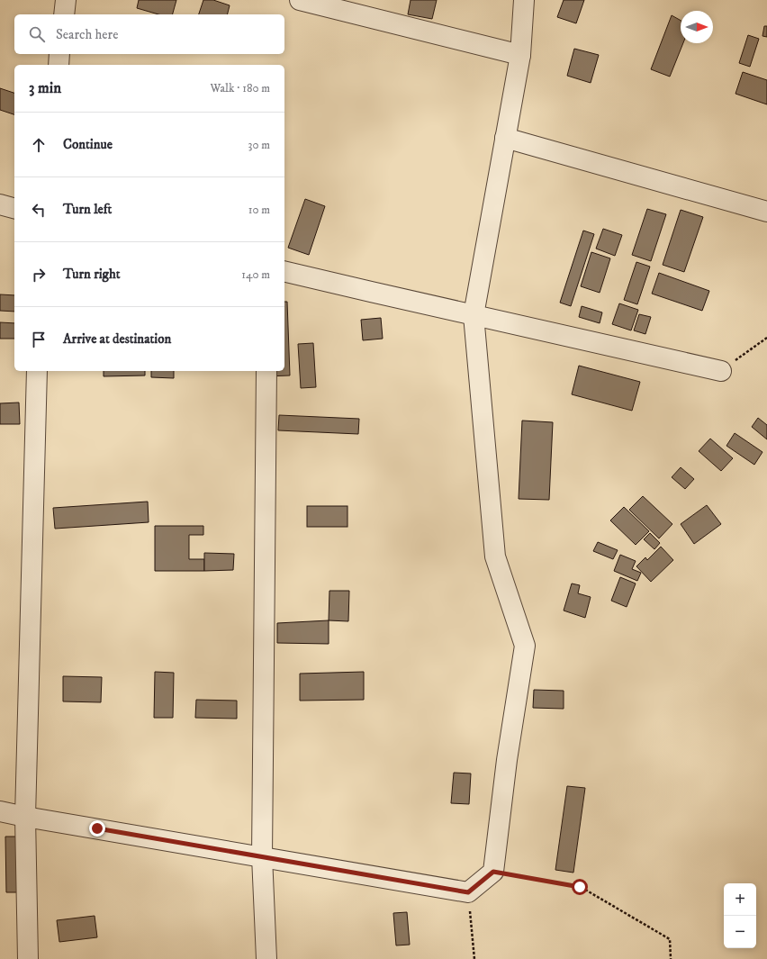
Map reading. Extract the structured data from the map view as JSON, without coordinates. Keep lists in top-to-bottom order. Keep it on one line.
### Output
{"north":"right","page":{"search":"Search here","heading":["3 min","Walk · 180 m"],"list":[["Continue","30 m"],["Turn left","10 m"],["Turn right","140 m"],"Arrive at destination"],"map_buttons":["+","−"]}}
